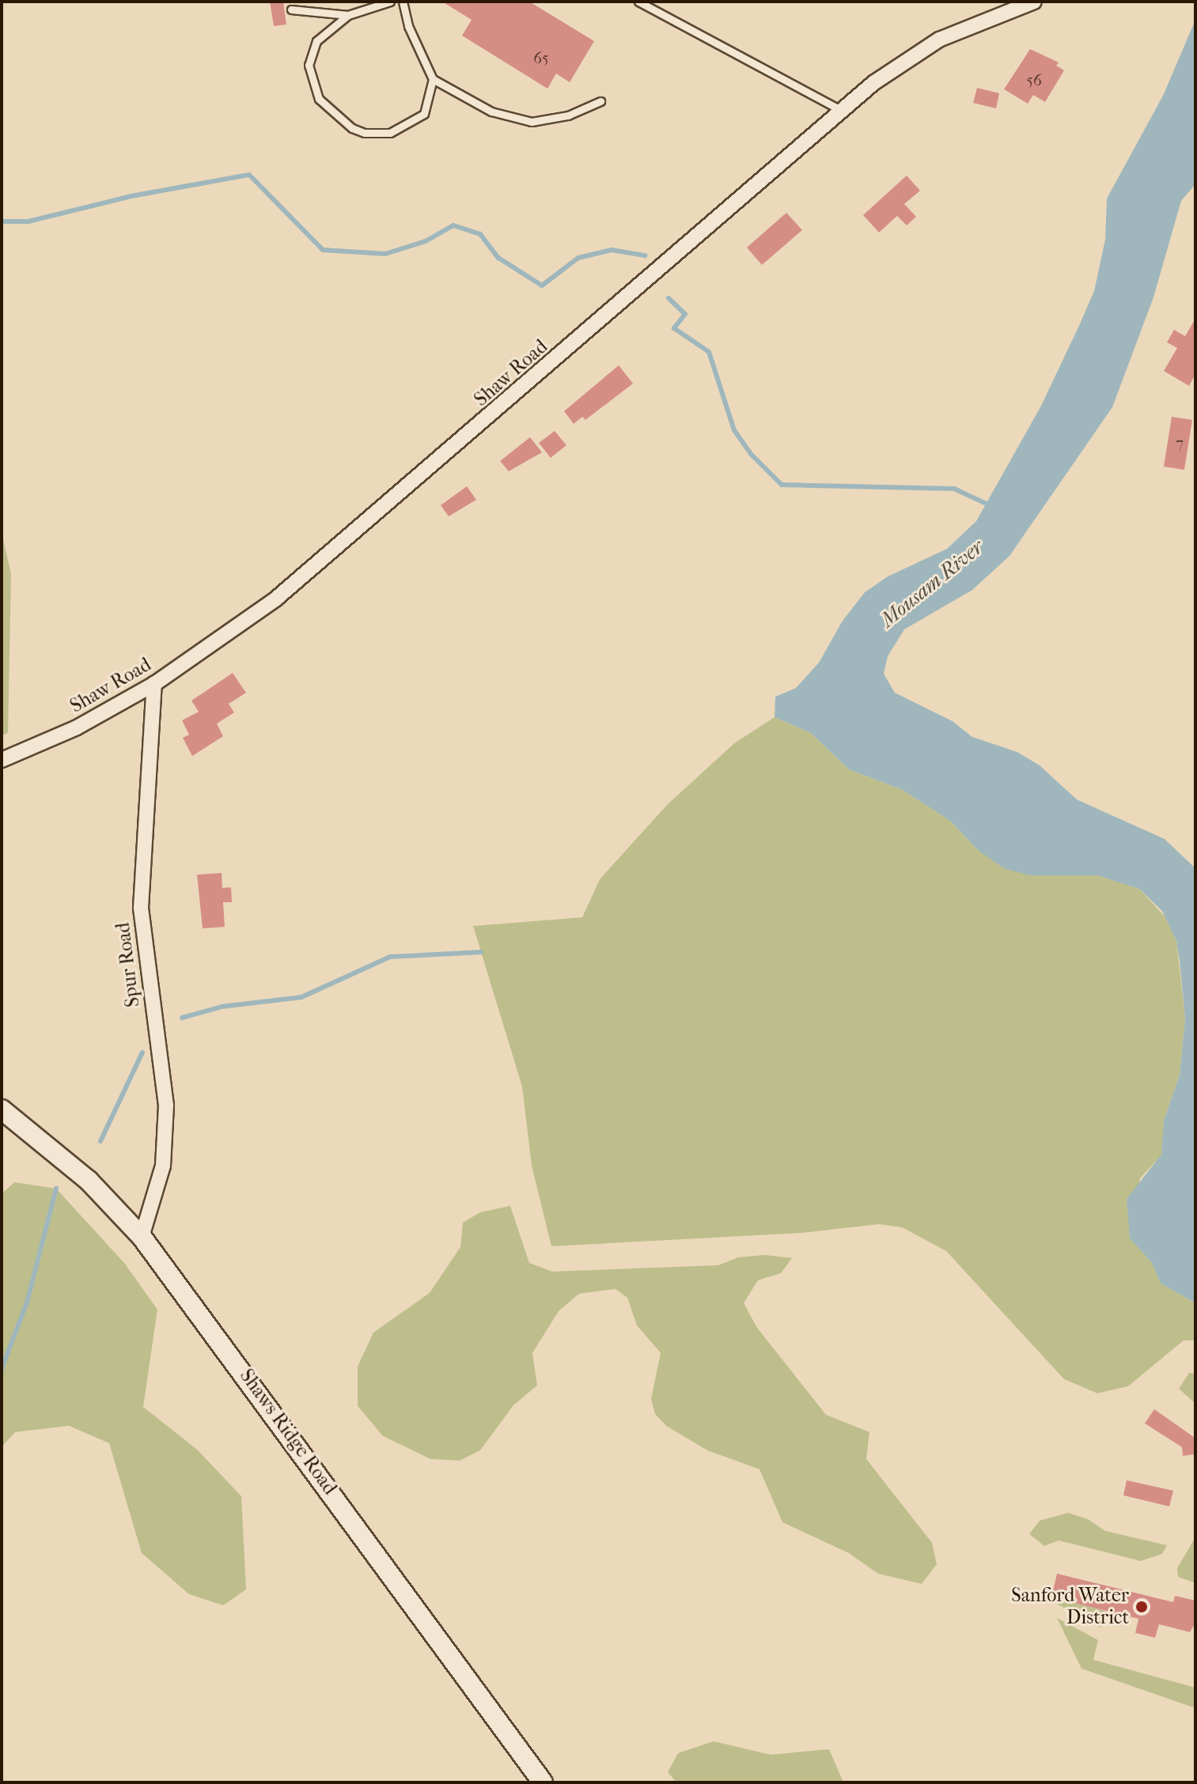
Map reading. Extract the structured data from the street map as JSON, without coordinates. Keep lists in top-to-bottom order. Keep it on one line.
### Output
{"streets":{"main road":["Shaws Ridge Road"],"street":["Shaw Road","Spur Road"]},"crossings":[["Shaw Road","Spur Road"],["Spur Road","Shaws Ridge Road"]],"water":["Mousam River"],"places":["Sanford Water District"],"house_numbers":["65","56","7"]}
